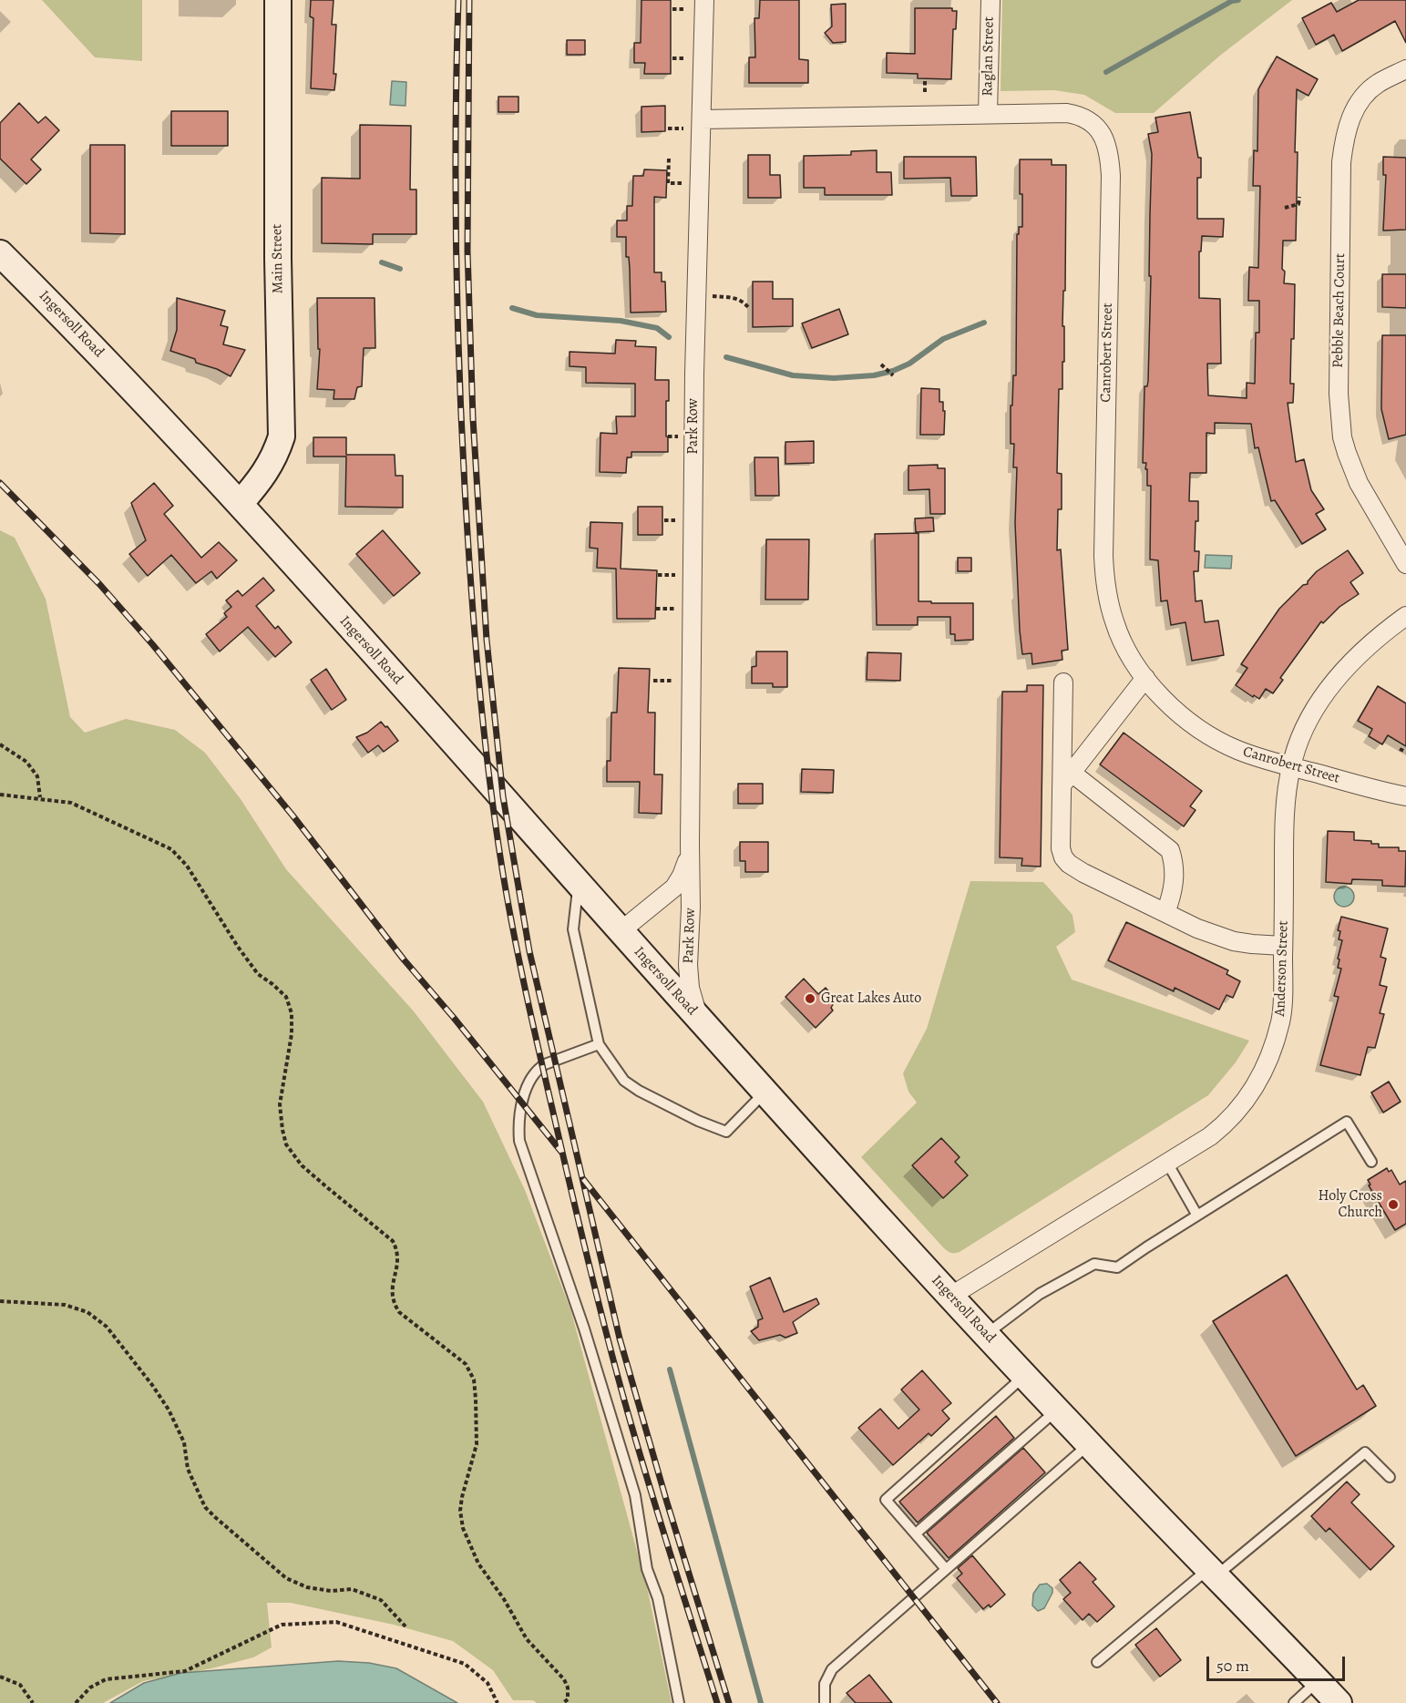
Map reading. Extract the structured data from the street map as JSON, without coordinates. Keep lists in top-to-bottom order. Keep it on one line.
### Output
{"streets":{"main road":["Main Street","Ingersoll Road"],"street":["Raglan Street","Pebble Beach Court","Canrobert Street","Park Row","Anderson Street"]},"crossings":[["Raglan Street","Canrobert Street"],["Main Street","Ingersoll Road"],["Ingersoll Road","Park Row"],["Ingersoll Road","Anderson Street"],["Canrobert Street","Park Row"],["Canrobert Street","Anderson Street"]],"places":["Great Lakes Auto","Holy Cross Church"],"scale_bar":"50 m"}
